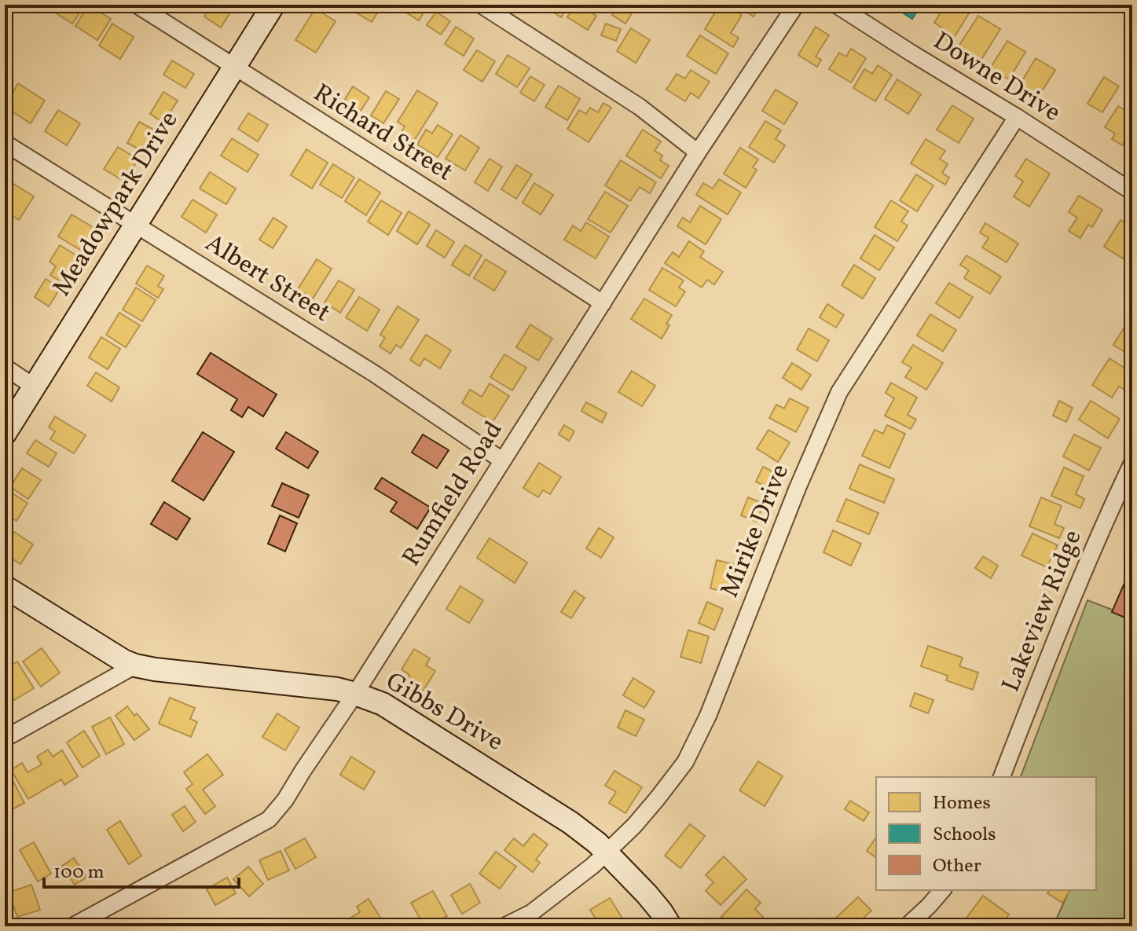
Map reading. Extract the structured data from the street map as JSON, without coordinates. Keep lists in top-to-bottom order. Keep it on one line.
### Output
{"streets":{"street":["Downe Drive","Richard Street","Meadowpark Drive","Albert Street","Rumfield Road","Mirike Drive","Lakeview Ridge","Gibbs Drive"]},"crossings":[["Downe Drive","Mirike Drive"],["Richard Street","Meadowpark Drive"],["Richard Street","Rumfield Road"],["Meadowpark Drive","Albert Street"],["Albert Street","Rumfield Road"],["Rumfield Road","Gibbs Drive"],["Mirike Drive","Gibbs Drive"]],"legend":["Homes","Schools","Other"],"scale_bar":"100 m"}
